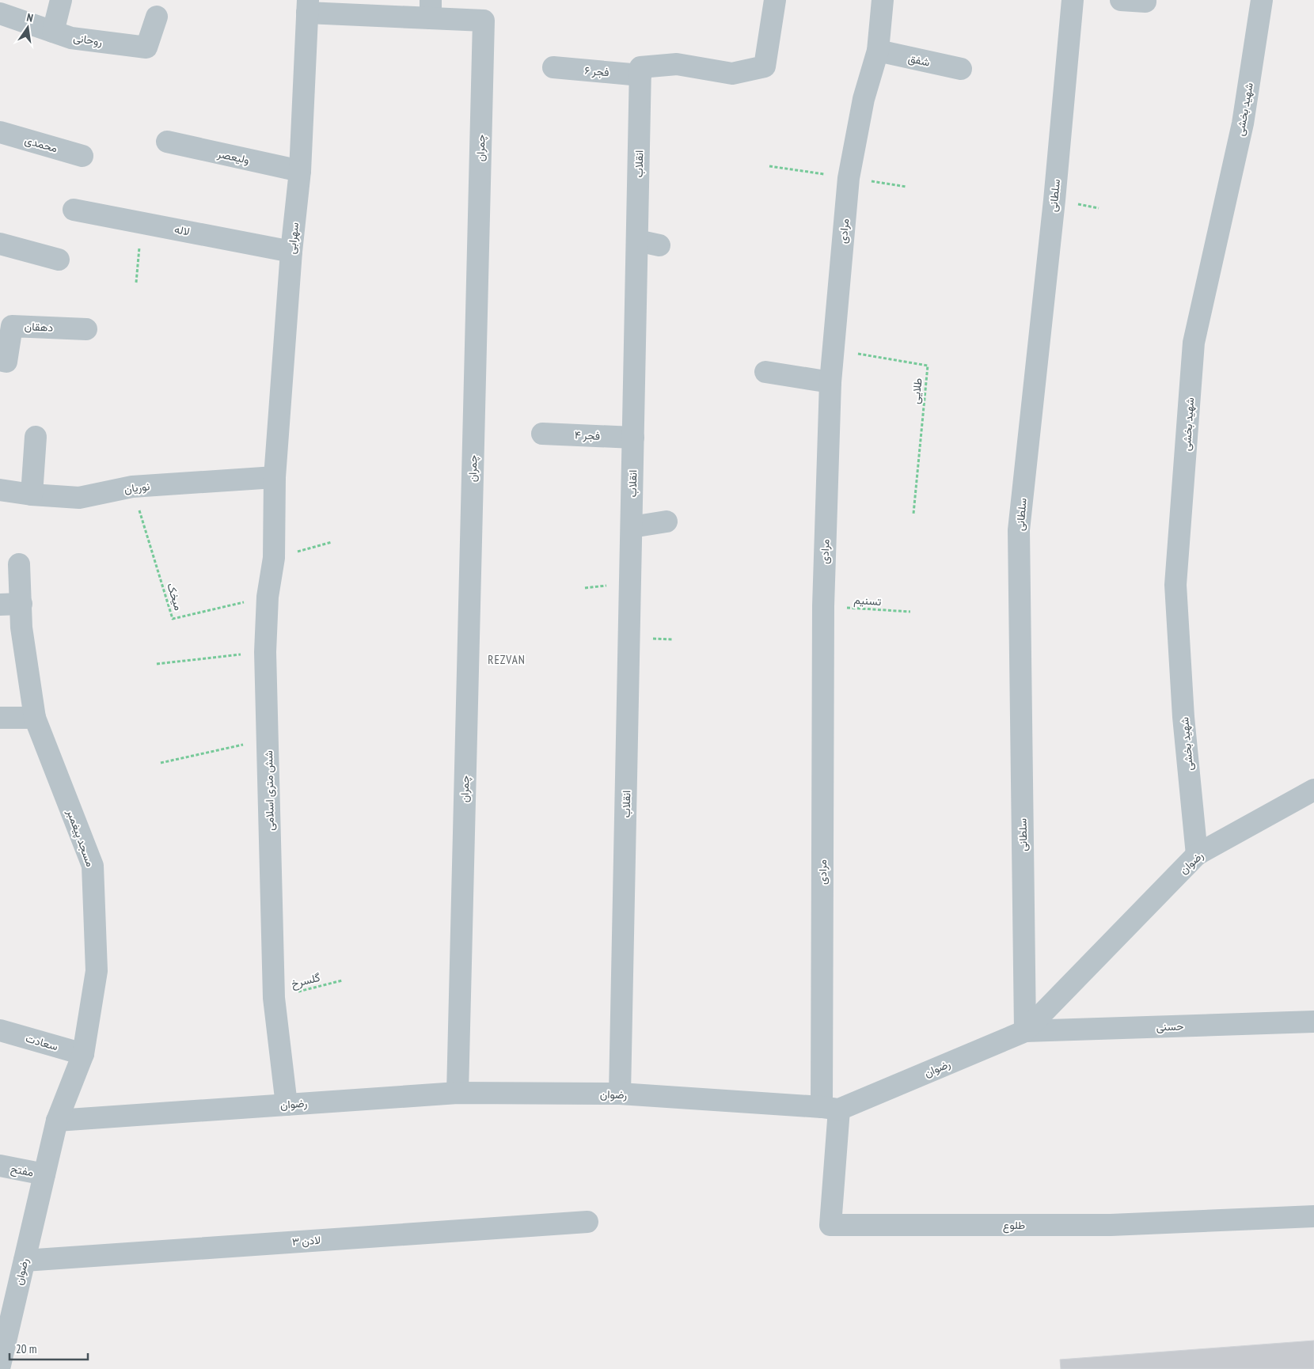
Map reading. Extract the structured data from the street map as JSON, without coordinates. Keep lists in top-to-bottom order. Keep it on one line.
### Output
{"streets":{"street":["روحانی","شفق","فجر ۶","شهید بخشی","محمدی","چمران","ولیعصر","انقلاب","سلطانی","لاله","مرادی","سهرابی","دهقان","فجر ۴","نوریان","شش متری اسلامی","مسجد پیغمبر","رضوان","حسنی","سعادت","مفتح","طلوع","لادن ۳"],"path":["طلایی","میخک","تسنیم","گلسرخ"]},"crossings":[["شفق","مرادی"],["فجر ۶","انقلاب"],["شهید بخشی","رضوان"],["چمران","سهرابی"],["چمران","رضوان"],["ولیعصر","سهرابی"],["انقلاب","فجر ۴"],["انقلاب","رضوان"],["سلطانی","رضوان"],["سلطانی","حسنی"],["لاله","سهرابی"],["مرادی","طلایی"],["مرادی","تسنیم"],["مرادی","رضوان"],["مرادی","طلوع"],["سهرابی","نوریان"],["سهرابی","شش متری اسلامی"],["نوریان","میخک"],["نوریان","شش متری اسلامی"],["میخک","شش متری اسلامی"],["شش متری اسلامی","رضوان"],["شش متری اسلامی","گلسرخ"],["مسجد پیغمبر","رضوان"],["مسجد پیغمبر","سعادت"],["رضوان","حسنی"],["رضوان","مفتح"],["رضوان","طلوع"],["رضوان","لادن ۳"]],"districts":["REZVAN"],"scale_bar":"20 m","north":"top"}
